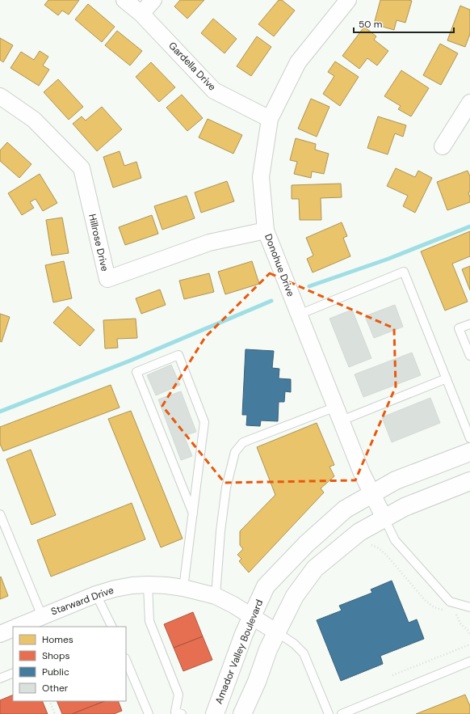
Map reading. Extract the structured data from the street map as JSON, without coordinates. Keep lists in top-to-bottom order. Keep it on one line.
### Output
{"streets":{"street":["Gardella Drive","Hillrose Drive","Donohue Drive","Starward Drive","Amador Valley Boulevard"]},"crossings":[["Gardella Drive","Donohue Drive"],["Hillrose Drive","Donohue Drive"],["Donohue Drive","Amador Valley Boulevard"],["Starward Drive","Amador Valley Boulevard"]],"legend":["Homes","Shops","Public","Other"],"scale_bar":"50 m"}
